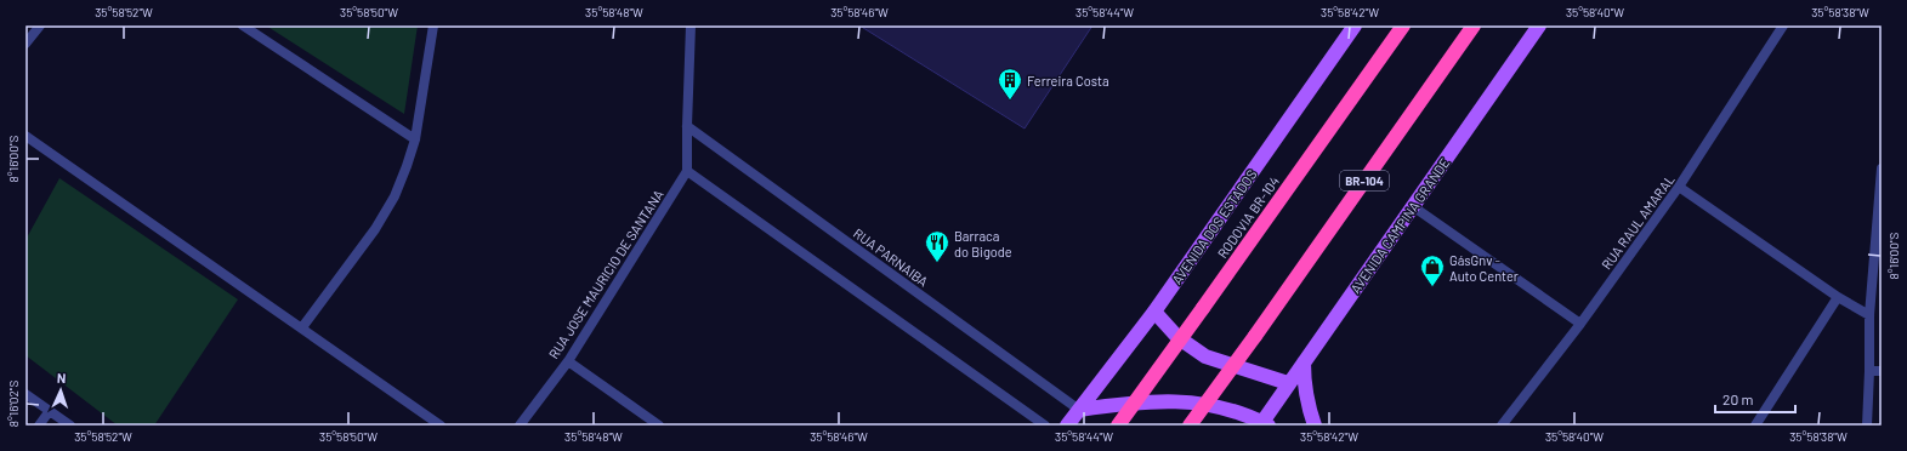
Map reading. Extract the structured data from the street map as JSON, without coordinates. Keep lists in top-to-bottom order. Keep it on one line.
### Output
{"streets":{"highway":["BR-104","RODOVIA BR-104"],"main road":["AVENIDA CAMPINA GRANDE","AVENIDA DOS ESTADOS"],"street":["RUA RAUL AMARAL","RUA PARNAIBA","RUA JOSE MAURICIO DE SANTANA"]},"crossings":[["AVENIDA DOS ESTADOS","RUA PARNAIBA"]],"places":{"building":["Ferreira Costa"],"restaurant":["Barraca do Bigode"],"shop":["GásGnv - Auto Center"]},"scale_bar":"20 m","north":"top","coordinates":["35°58'52\"W","35°58'50\"W","35°58'48\"W","35°58'46\"W","35°58'44\"W","35°58'42\"W","35°58'40\"W","35°58'38\"W","8°16'00\"S","8°16'02\"S"]}
